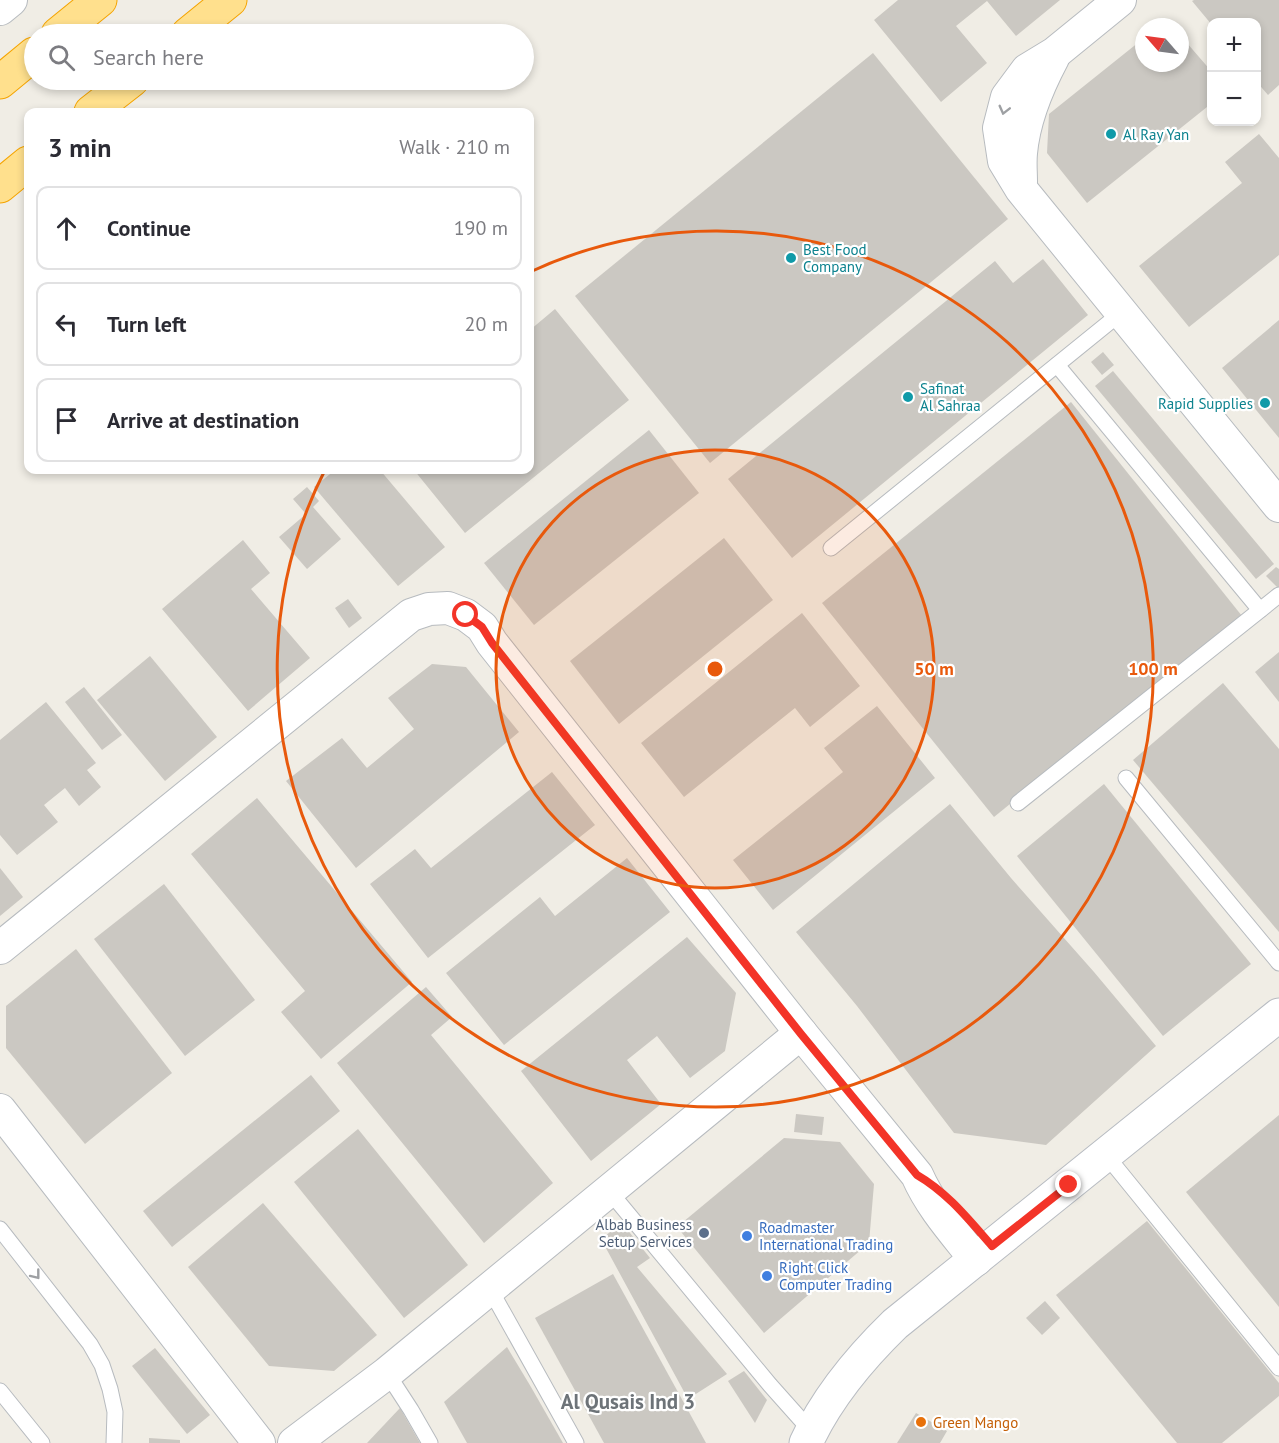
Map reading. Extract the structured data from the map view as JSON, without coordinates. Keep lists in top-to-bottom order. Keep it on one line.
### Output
{"districts":["Al Qusais Ind 3"],"places":["Al Ray Yan","Best Food Company","Safinat Al Sahraa","Rapid Supplies","Albab Business Setup Services","Roadmaster International Trading","Right Click Computer Trading","Green Mango"],"north":"top left","page":{"map_buttons":["+","−"],"search":"Search here","heading":["3 min","Walk · 210 m"],"list":[["Continue","190 m"],["Turn left","20 m"],"Arrive at destination"]},"rings":["50 m","100 m"]}
